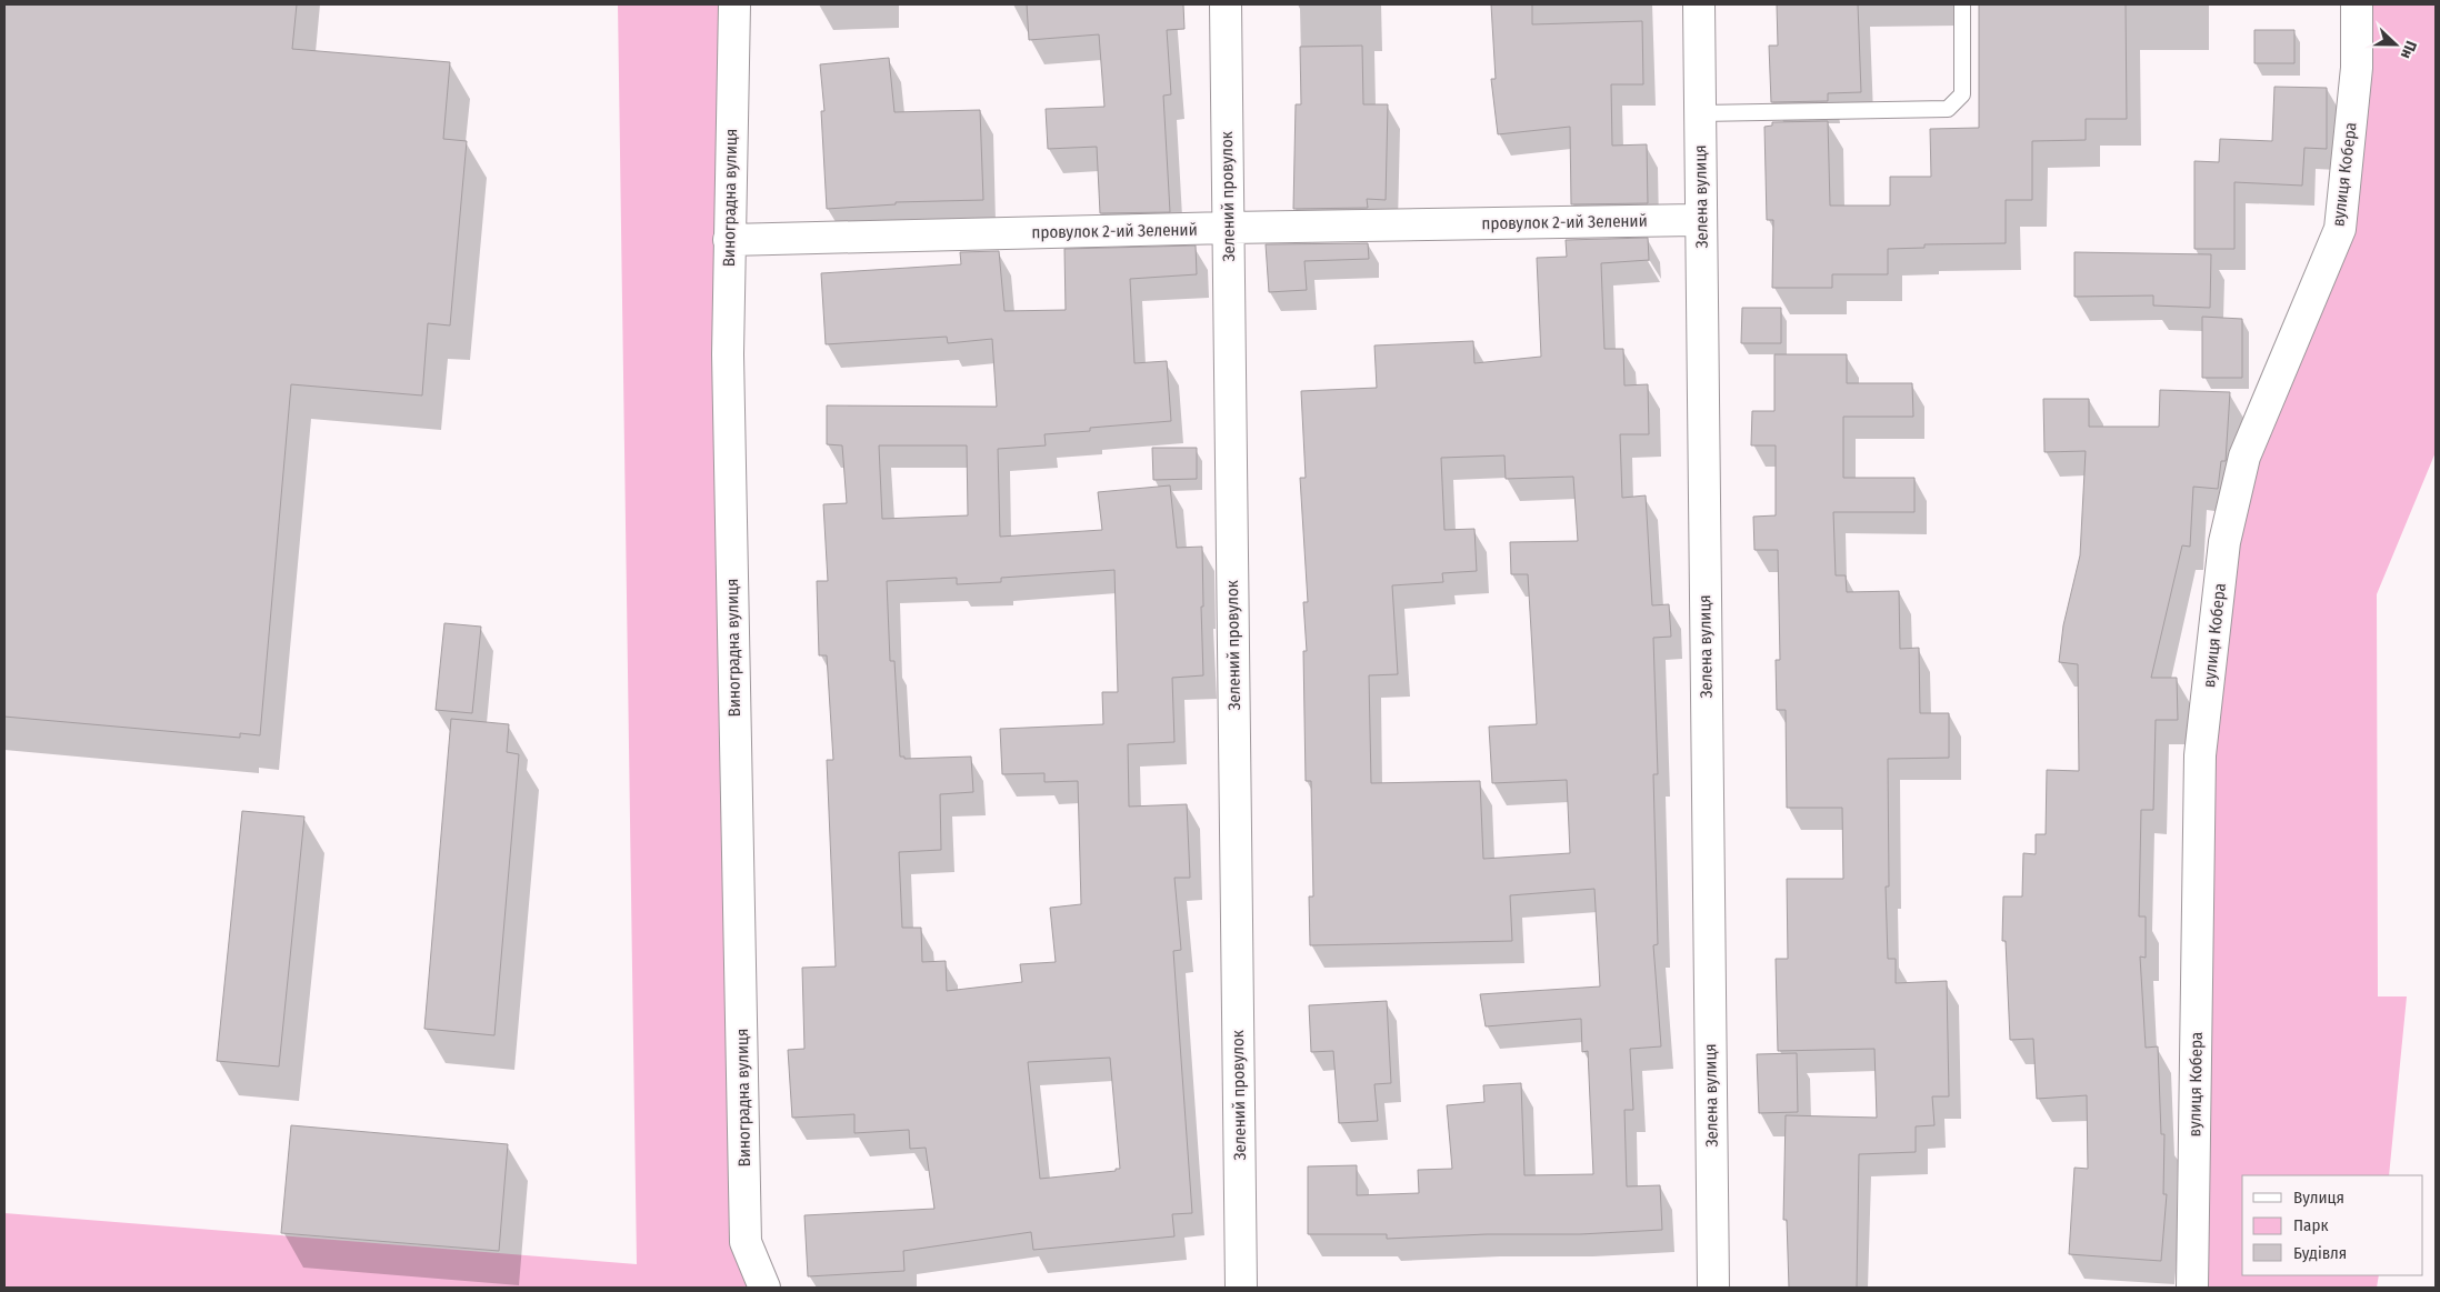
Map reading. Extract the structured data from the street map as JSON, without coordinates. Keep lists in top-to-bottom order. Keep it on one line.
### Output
{"streets":{"street":["вулиця Кобера","Зелений провулок","Зелена вулиця","Виноградна вулиця","провулок 2-ий Зелений"]},"crossings":[["Зелений провулок","провулок 2-ий Зелений"],["Зелена вулиця","провулок 2-ий Зелений"],["Виноградна вулиця","провулок 2-ий Зелений"]],"legend":["Вулиця","Парк","Будівля"],"north":"right"}
